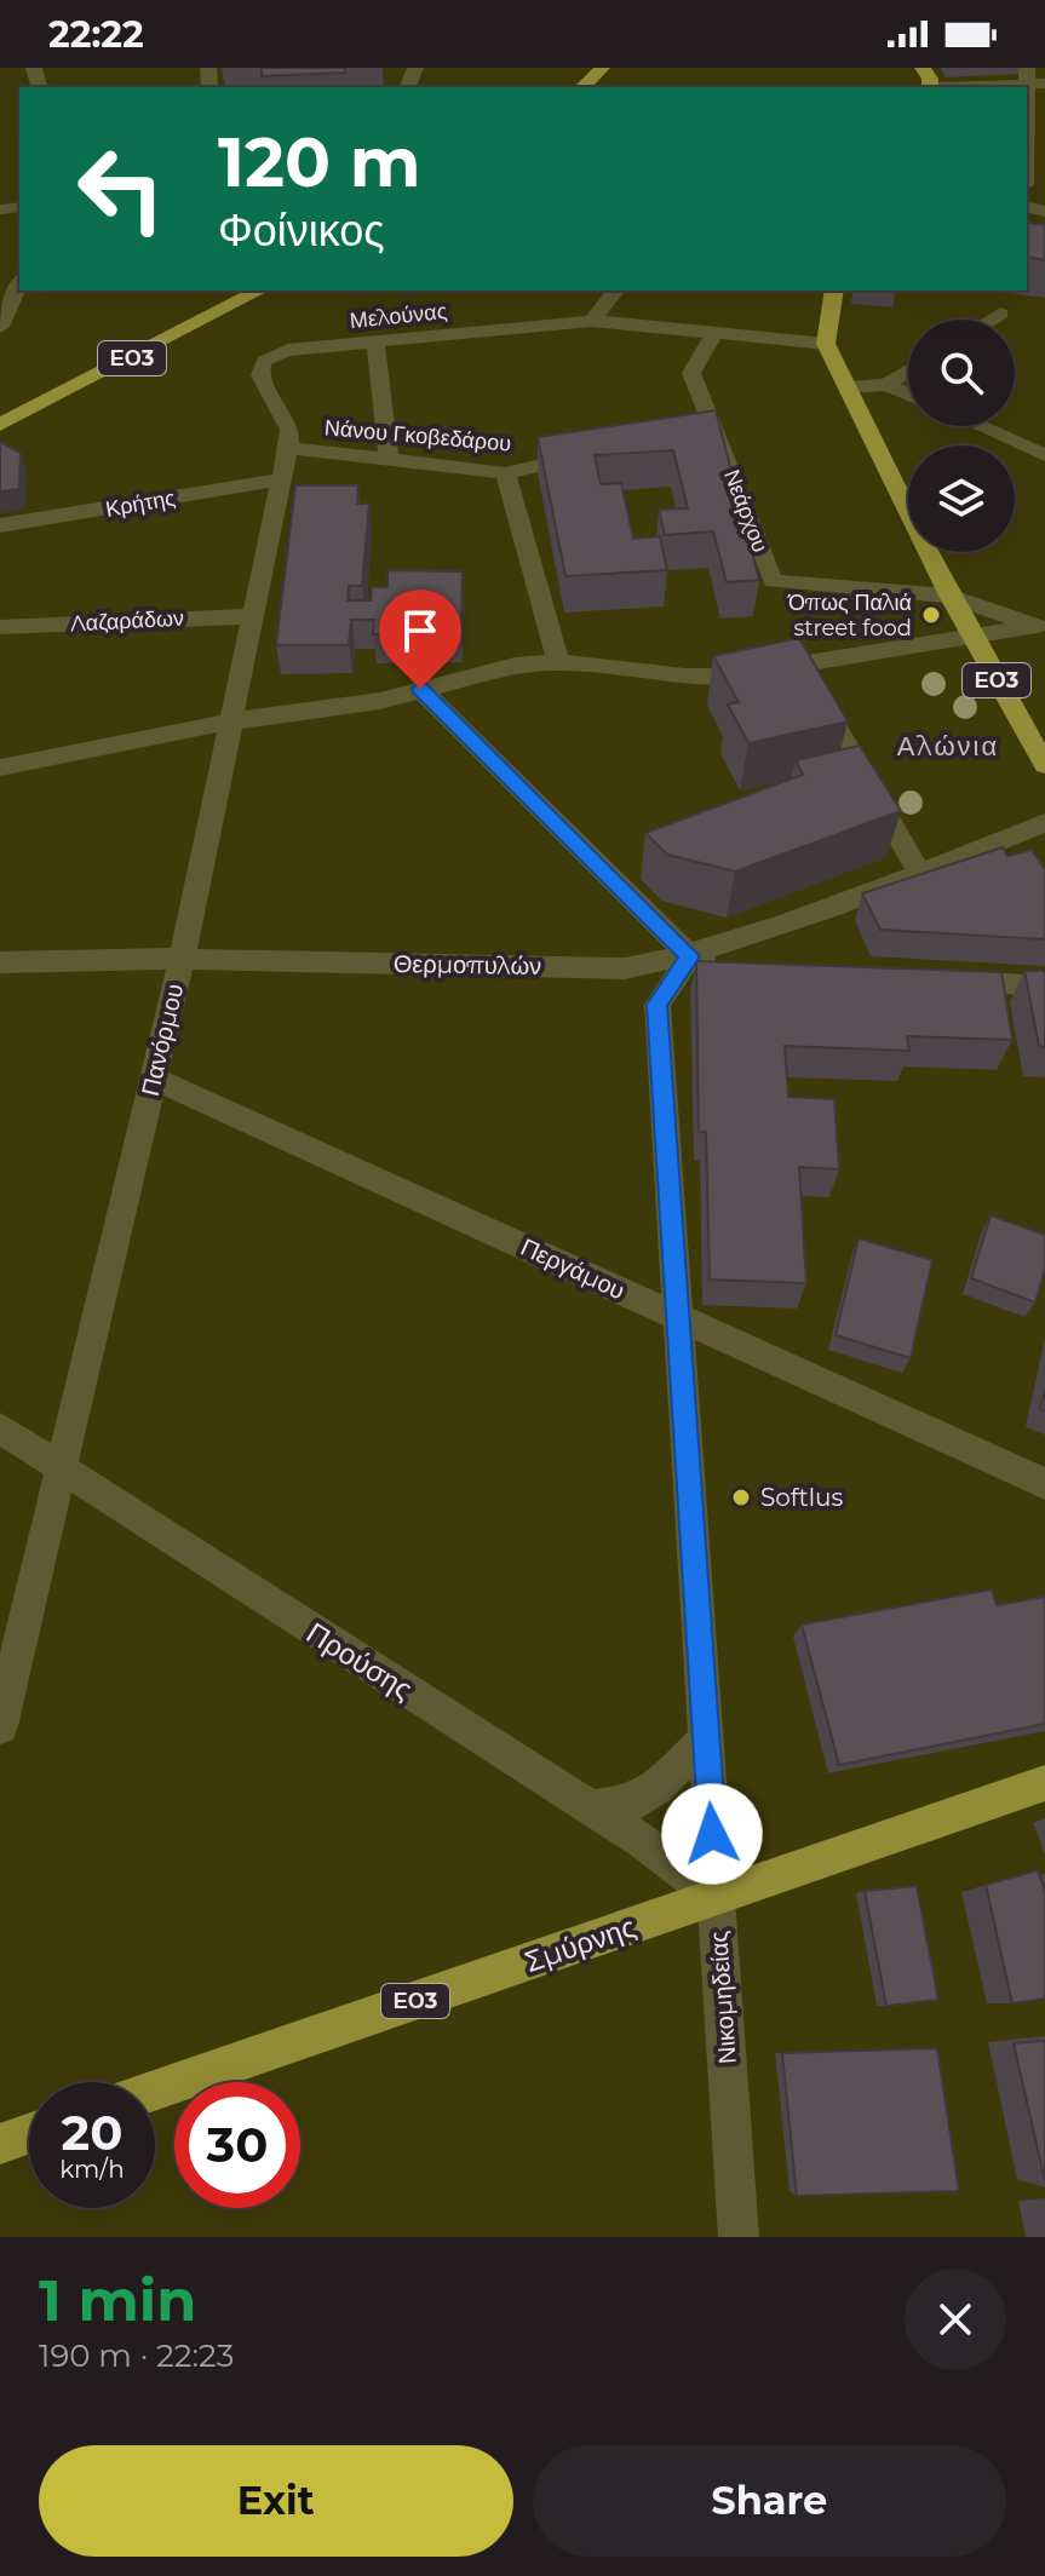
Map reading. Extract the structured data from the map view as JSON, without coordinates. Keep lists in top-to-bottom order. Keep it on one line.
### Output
{"streets":{"main road":["ΕΟ3","Σμύρνης"],"street":["Μελούνας","Νάνου Γκοβεδάρου","Κρήτης","Νεάρχου","Λαζαράδων","Θερμοπυλών","Πανόρμου","Περγάμου","Προύσης","Νικομηδείας"]},"crossings":[["Μελούνας","ΕΟ3"],["Μελούνας","Νεάρχου"],["Μελούνας","Πανόρμου"],["ΕΟ3","Νεάρχου"],["Νάνου Γκοβεδάρου","Πανόρμου"],["Κρήτης","Πανόρμου"],["Λαζαράδων","Πανόρμου"],["Θερμοπυλών","Πανόρμου"],["Πανόρμου","Περγάμου"],["Πανόρμου","Προύσης"],["Περγάμου","Νικομηδείας"],["Προύσης","Σμύρνης"],["Προύσης","Νικομηδείας"],["Σμύρνης","Νικομηδείας"]],"districts":["Αλώνια"],"places":["Όπως Παλιά street food","Softlus"],"page":{"status":"22:22","turn":["120 m","Φοίνικος"],"speed":"20 km/h","limit":"30","heading":["1 min","190 m · 22:23"],"buttons":["Exit","Share"]}}
